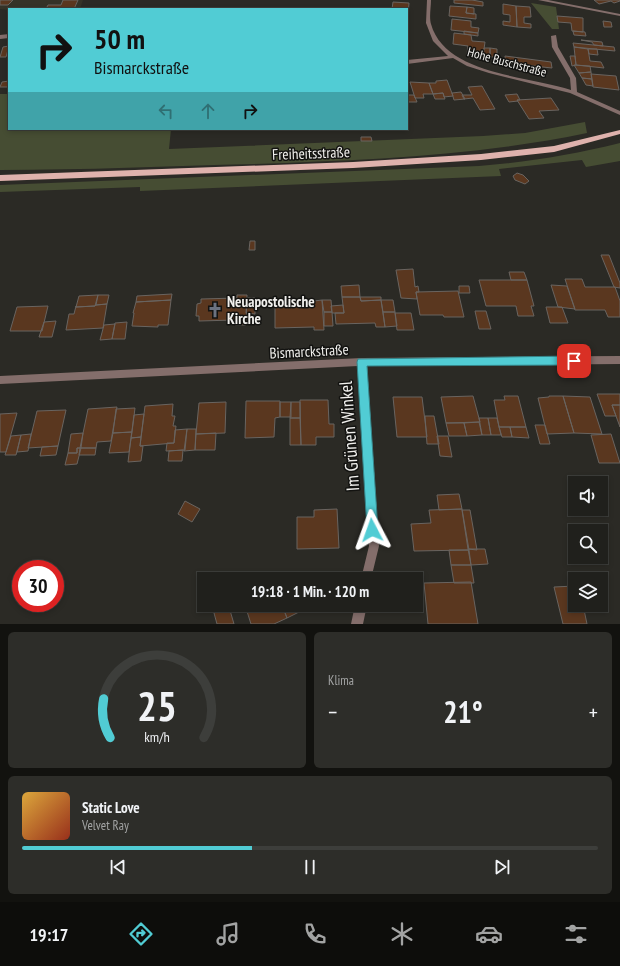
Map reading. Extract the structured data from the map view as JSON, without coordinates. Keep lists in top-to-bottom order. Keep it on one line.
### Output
{"streets":{"main road":["Freiheitsstraße"],"street":["Hohe Buschstraße","Bismarckstraße","Im Grünen Winkel"]},"crossings":[["Bismarckstraße","Im Grünen Winkel"]],"places":{"church":["Neuapostolische Kirche"]},"page":{"turn":["50 m","Bismarckstraße"],"limit":"30","trip":"19:18 · 1 Min. · 120 m","tile":"Klima","heat":["−","21°","+"],"song":["Static Love","Velvet Ray"],"tabs":"19:17","gauge":["25","km/h"]}}
